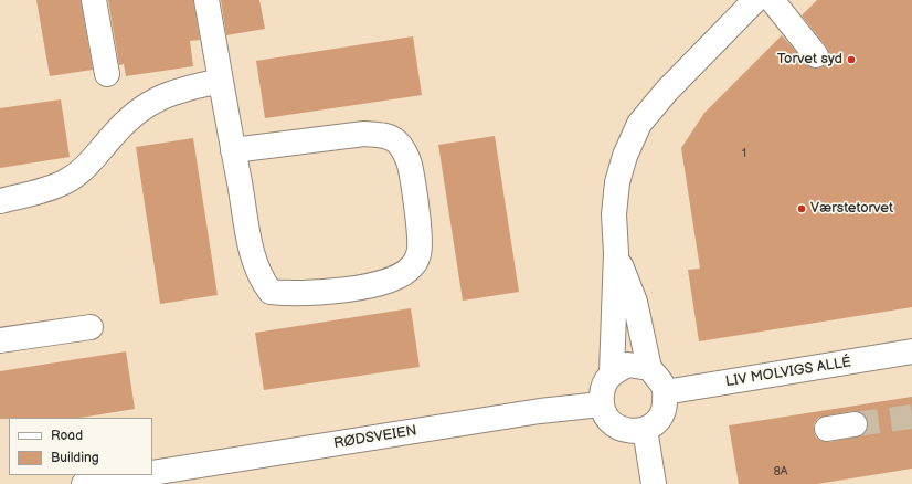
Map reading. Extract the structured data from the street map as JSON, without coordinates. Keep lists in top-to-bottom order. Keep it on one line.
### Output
{"streets":{"street":["LIV MOLVIGS ALLÉ","RØDSVEIEN"]},"crossings":[["LIV MOLVIGS ALLÉ","RØDSVEIEN"]],"places":["Torvet syd","Værstetorvet"],"house_numbers":["1","8A"],"legend":["Road","Building"]}
